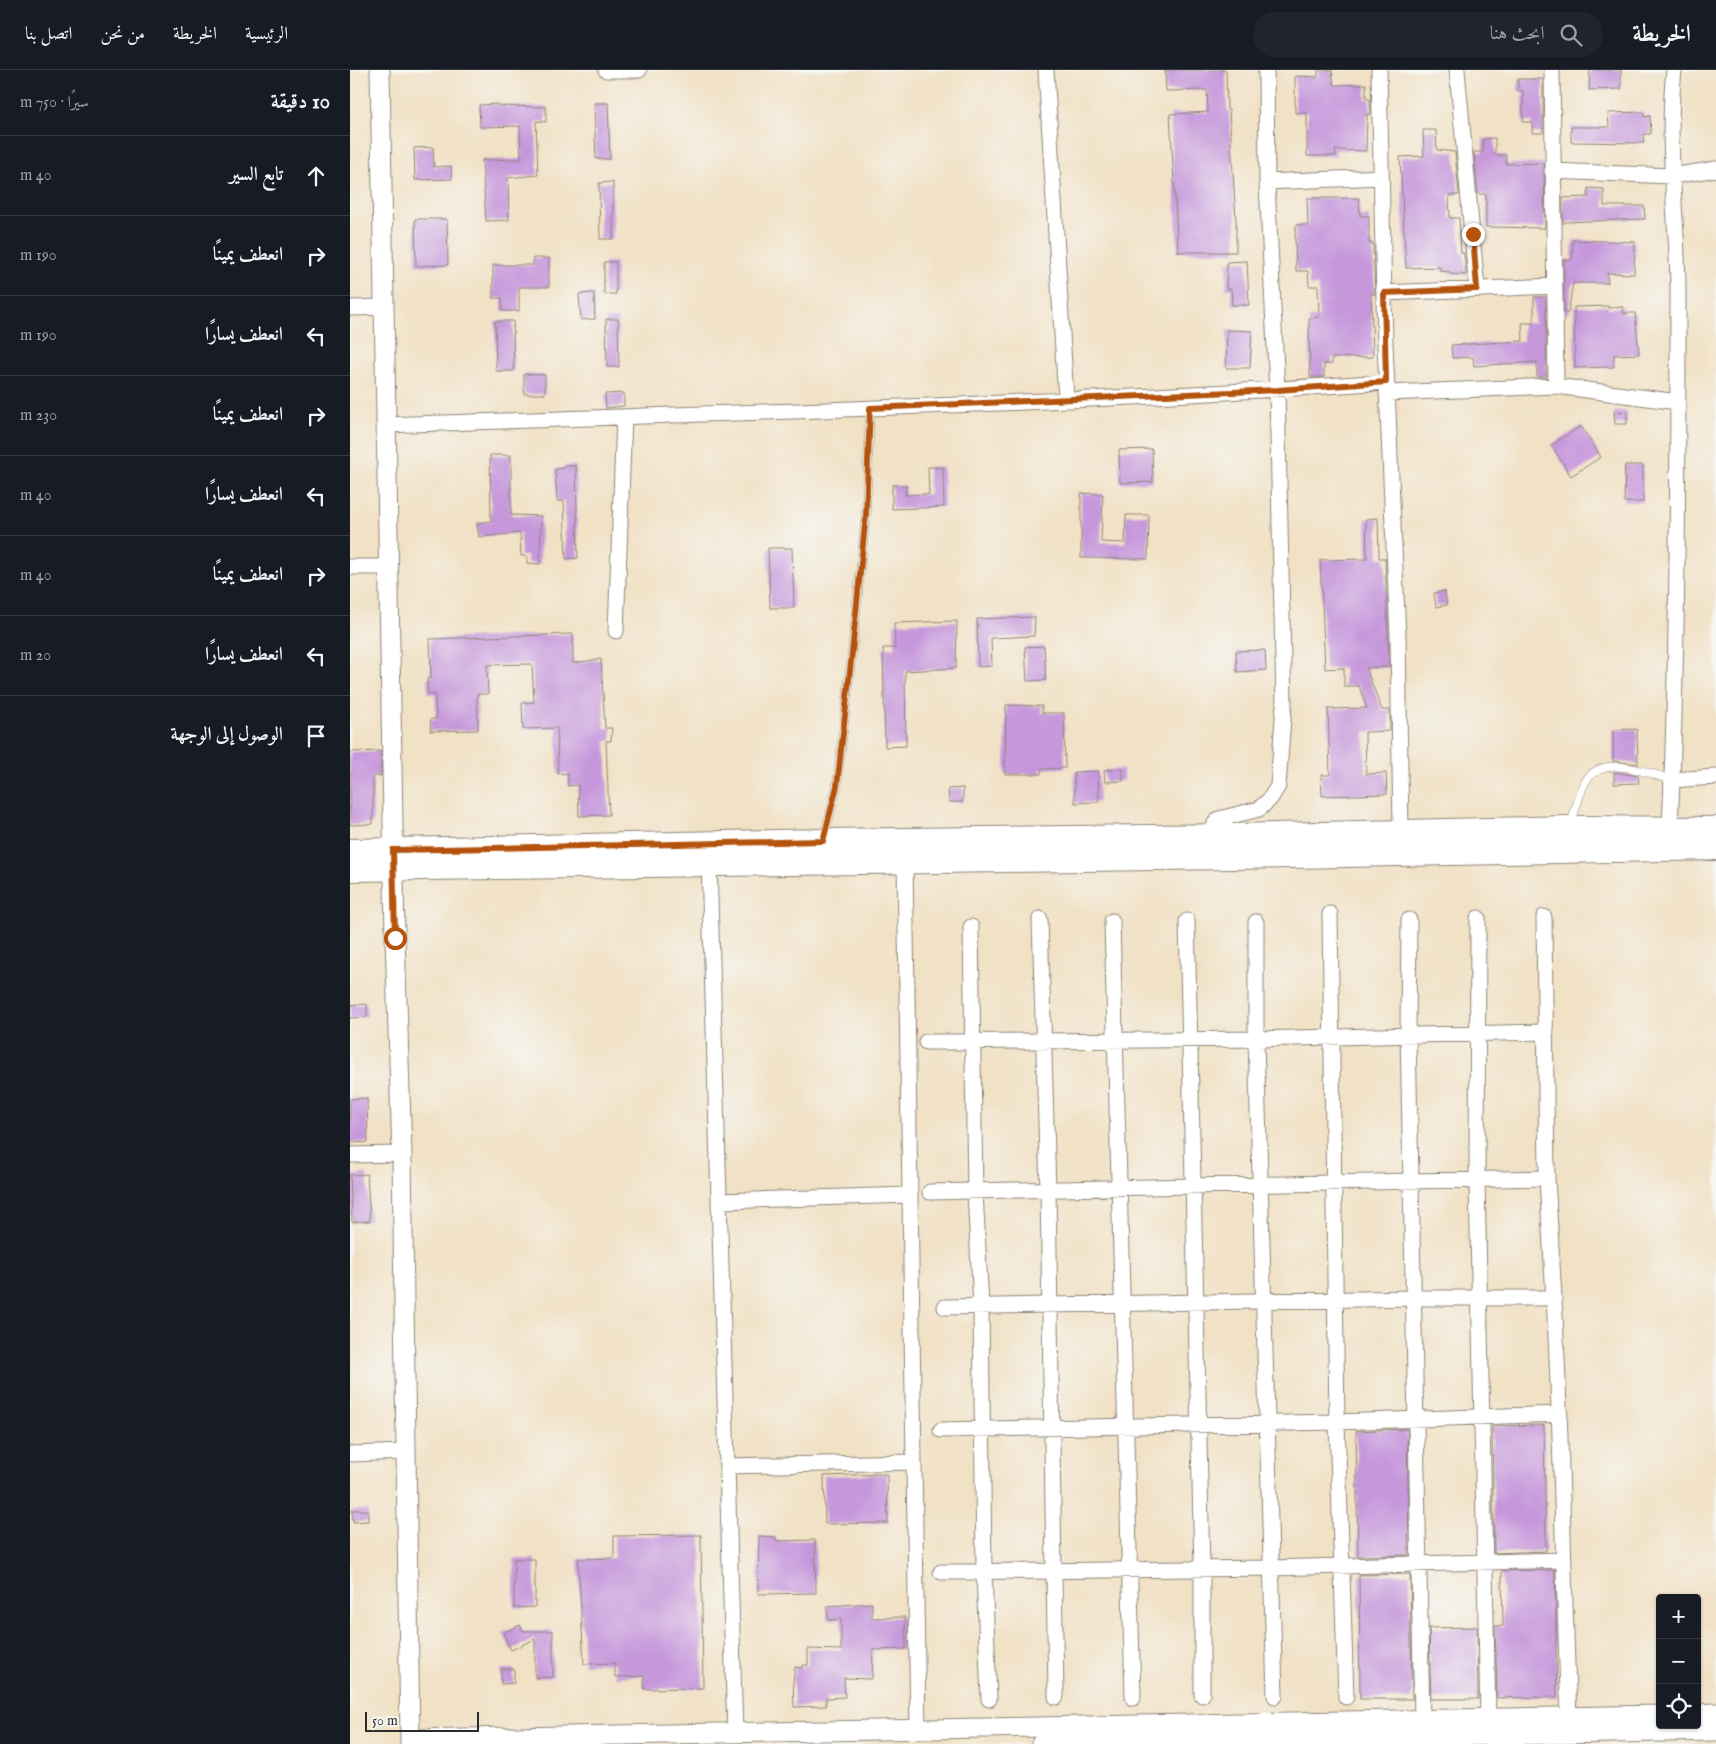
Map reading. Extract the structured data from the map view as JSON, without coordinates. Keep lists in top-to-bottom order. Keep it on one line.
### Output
{"scale_bar":"50 m","page":{"header":"الخريطة","search":"ابحث هنا","nav":["الرئيسية","الخريطة","من نحن","اتصل بنا"],"heading":["10 دقيقة","سيرًا · 750 m"],"list":[["تابع السير","40 m"],["انعطف يمينًا","190 m"],["انعطف يسارًا","190 m"],["انعطف يمينًا","230 m"],["انعطف يسارًا","40 m"],["انعطف يمينًا","40 m"],["انعطف يسارًا","20 m"],"الوصول إلى الوجهة"],"map_buttons":["+","−"],"scale":"50 m"}}
